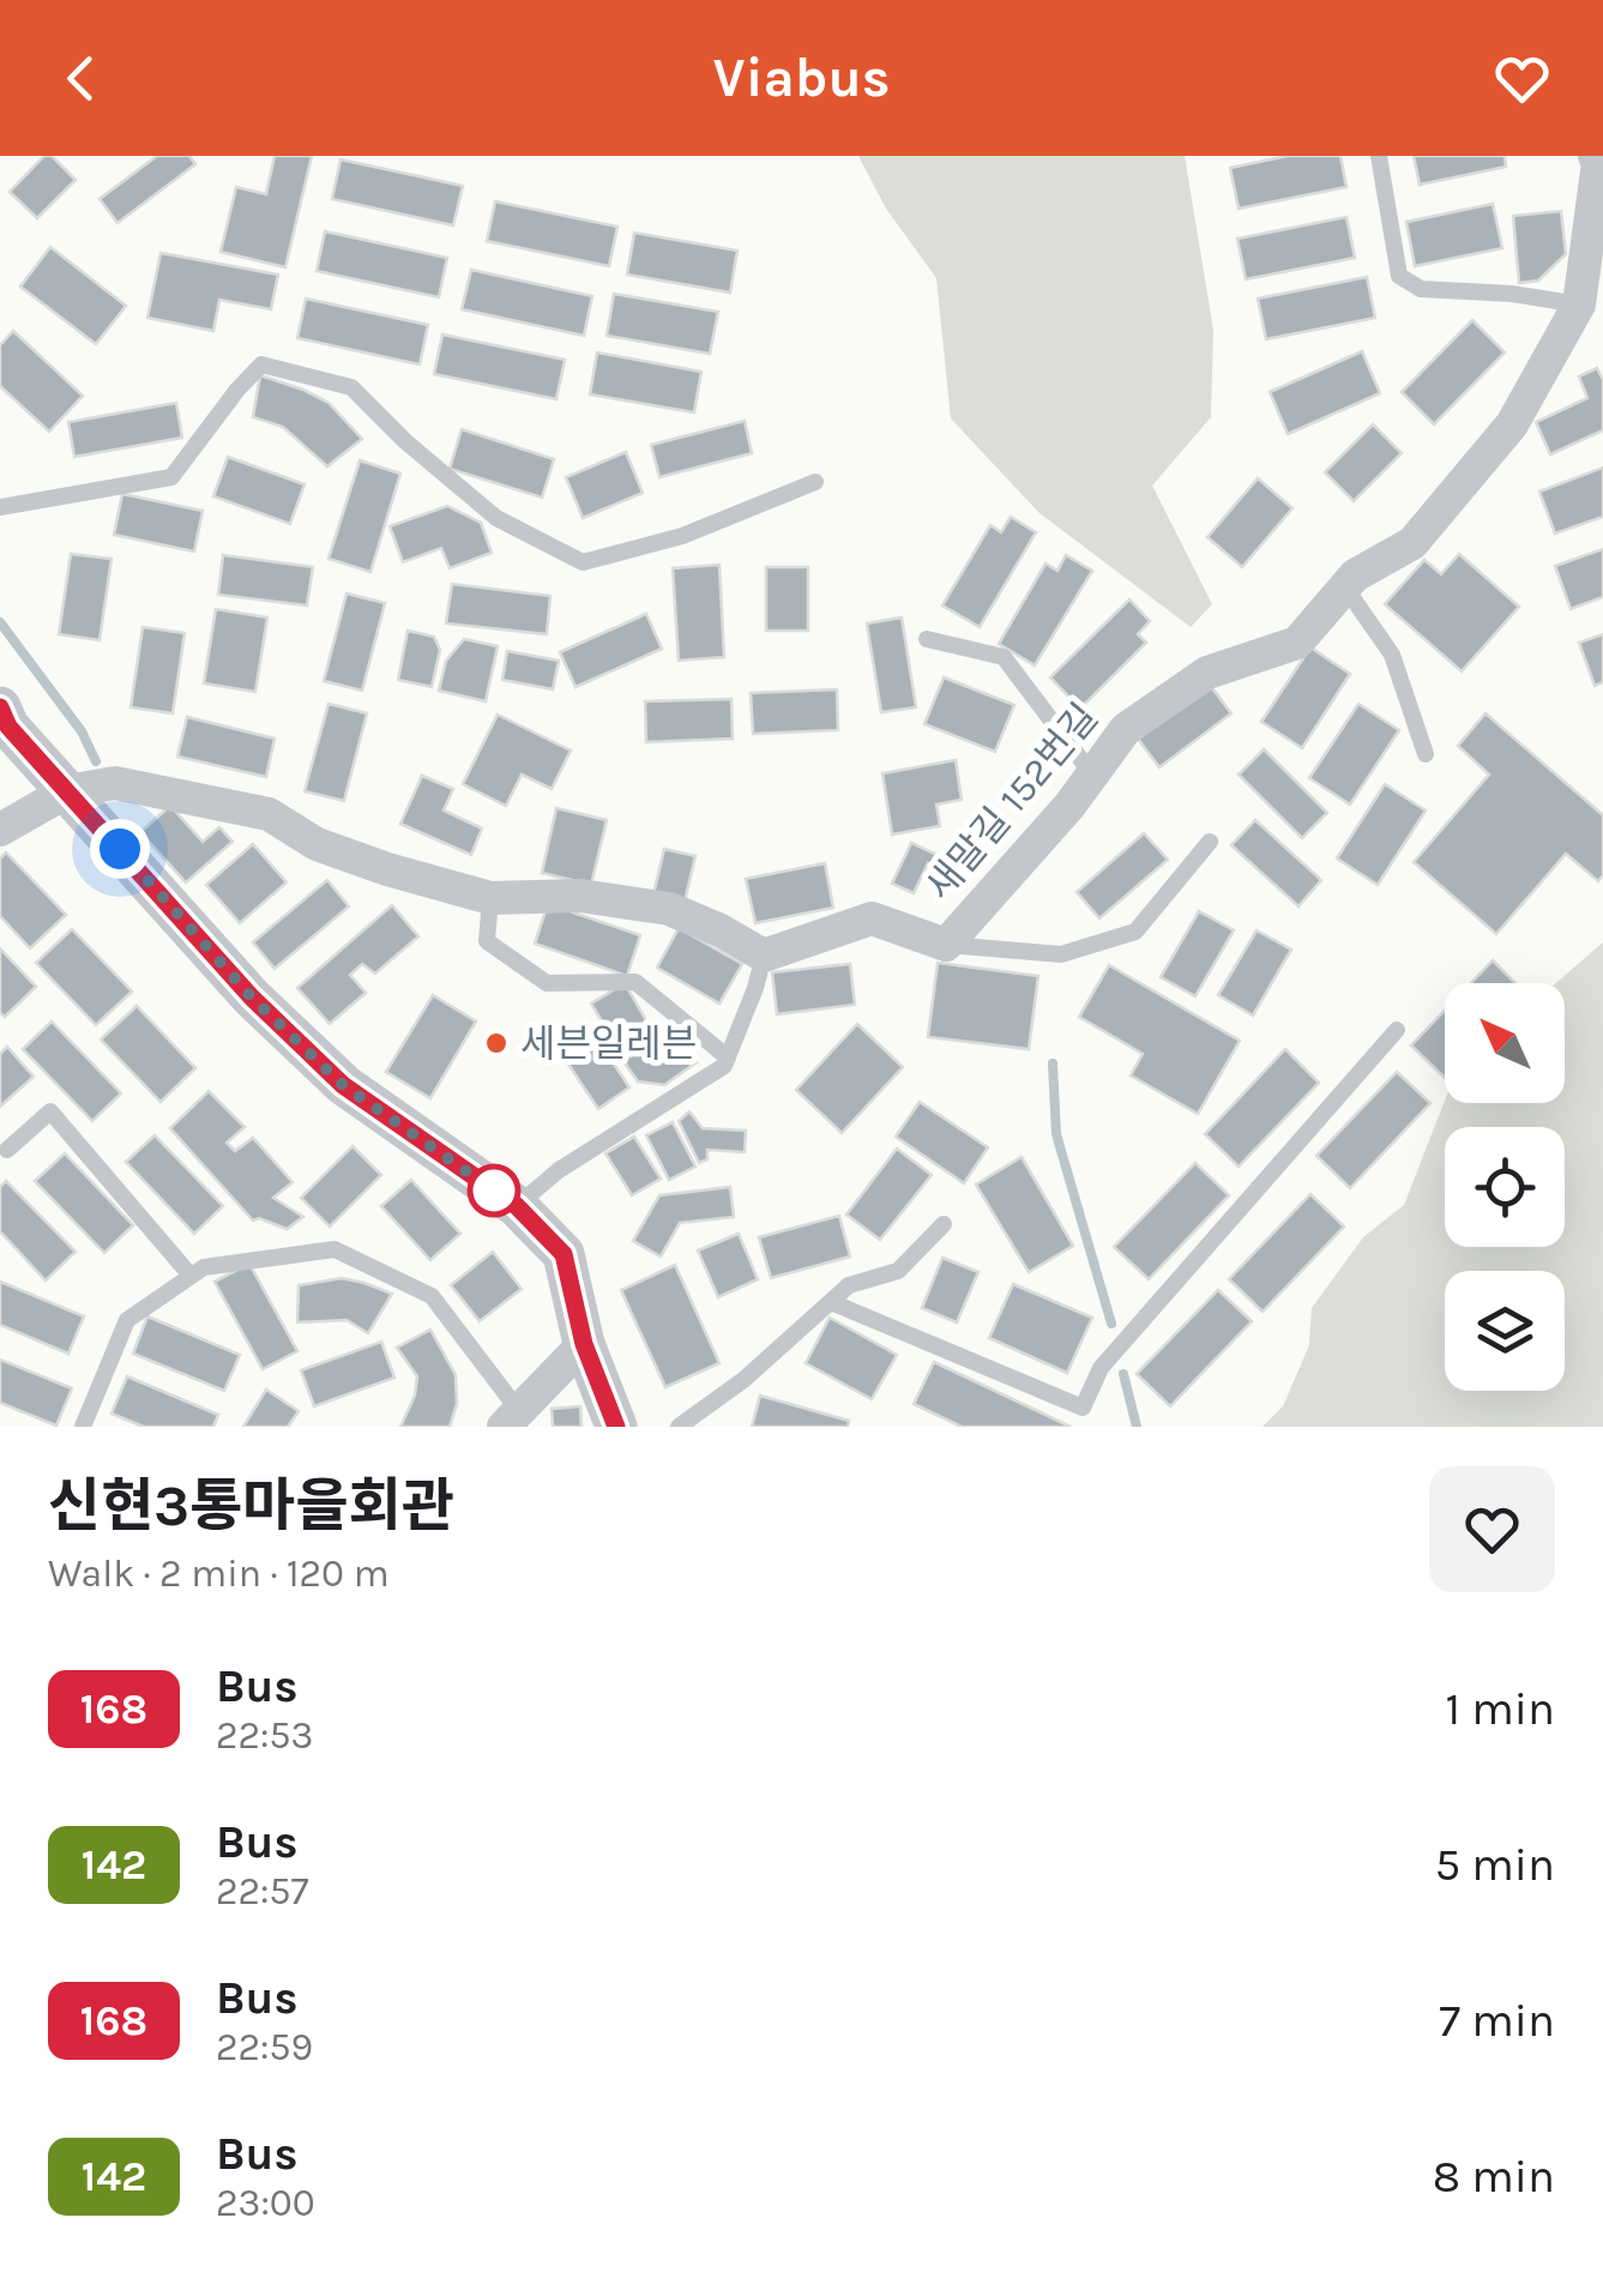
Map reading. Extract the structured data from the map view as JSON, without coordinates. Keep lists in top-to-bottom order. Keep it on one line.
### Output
{"streets":{"street":["새말길 152번길"]},"places":["세븐일레븐"],"lines":["bus line 168"],"north":"top left","page":{"header":"Viabus","heading":["신현3통마을회관","Walk · 2 min · 120 m"],"list":[{"mark":"168","name":"Bus","note":"22:53","value":"1 min"},{"mark":"142","name":"Bus","note":"22:57","value":"5 min"},{"mark":"168","name":"Bus","note":"22:59","value":"7 min"},{"mark":"142","name":"Bus","note":"23:00","value":"8 min"}]}}
